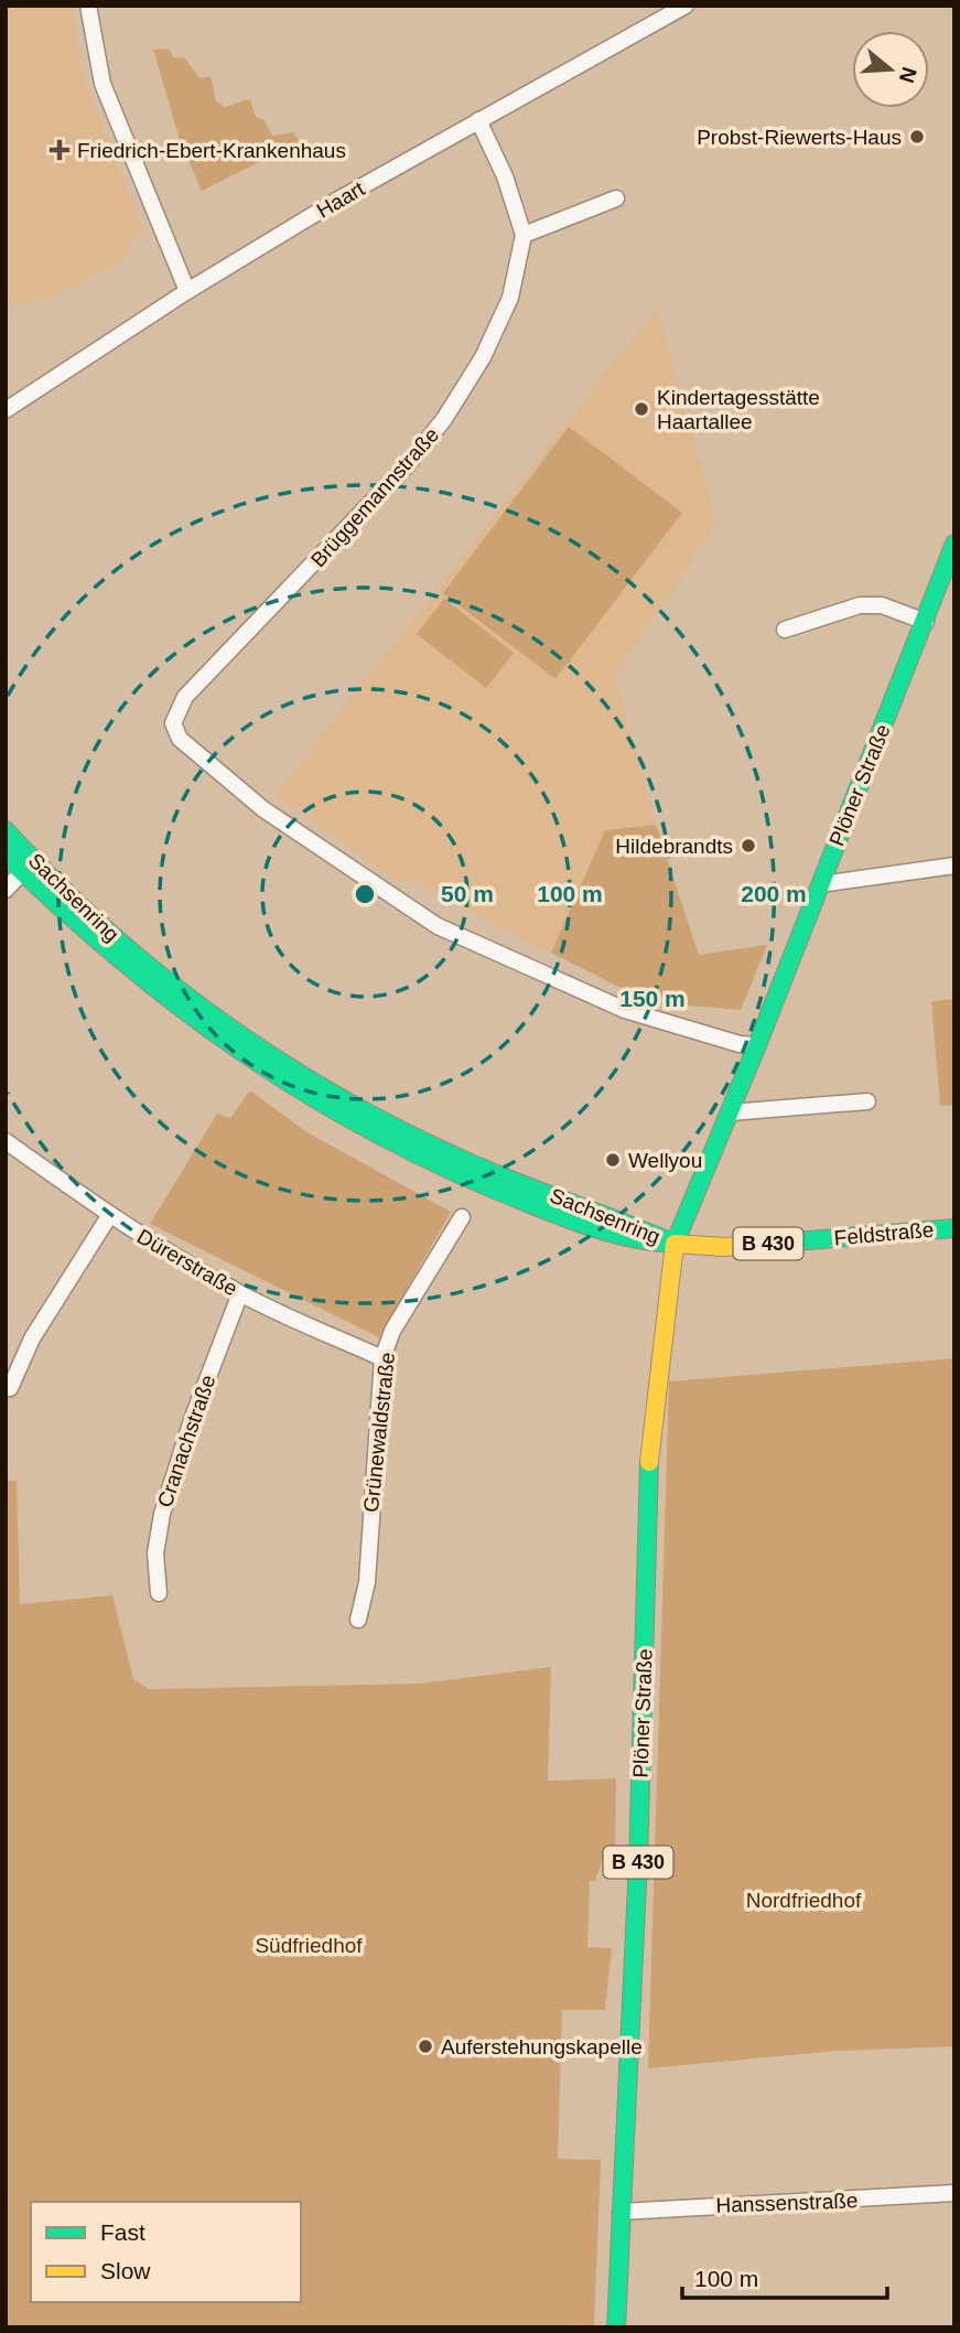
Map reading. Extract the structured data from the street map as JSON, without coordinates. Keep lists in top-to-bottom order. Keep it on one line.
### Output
{"streets":{"main road":["Plöner Straße","Sachsenring","Feldstraße","B 430"],"street":["Haart","Brüggemannstraße","Dürerstraße","Grünewaldstraße","Cranachstraße","Hanssenstraße"]},"crossings":[["Haart","Brüggemannstraße"],["Brüggemannstraße","Plöner Straße"],["Plöner Straße","Sachsenring"],["Plöner Straße","Feldstraße"],["Plöner Straße","Hanssenstraße"],["Sachsenring","Feldstraße"],["Dürerstraße","Grünewaldstraße"],["Dürerstraße","Cranachstraße"]],"parks":["Nordfriedhof","Südfriedhof"],"places":{"other":["Probst-Riewerts-Haus","Kindertagesstätte Haartallee","Hildebrandts","Wellyou","Auferstehungskapelle"],"health":["Friedrich-Ebert-Krankenhaus"]},"legend":["Fast","Slow"],"scale_bar":"100 m","north":"right","rings":["50 m","100 m","200 m","150 m"]}
